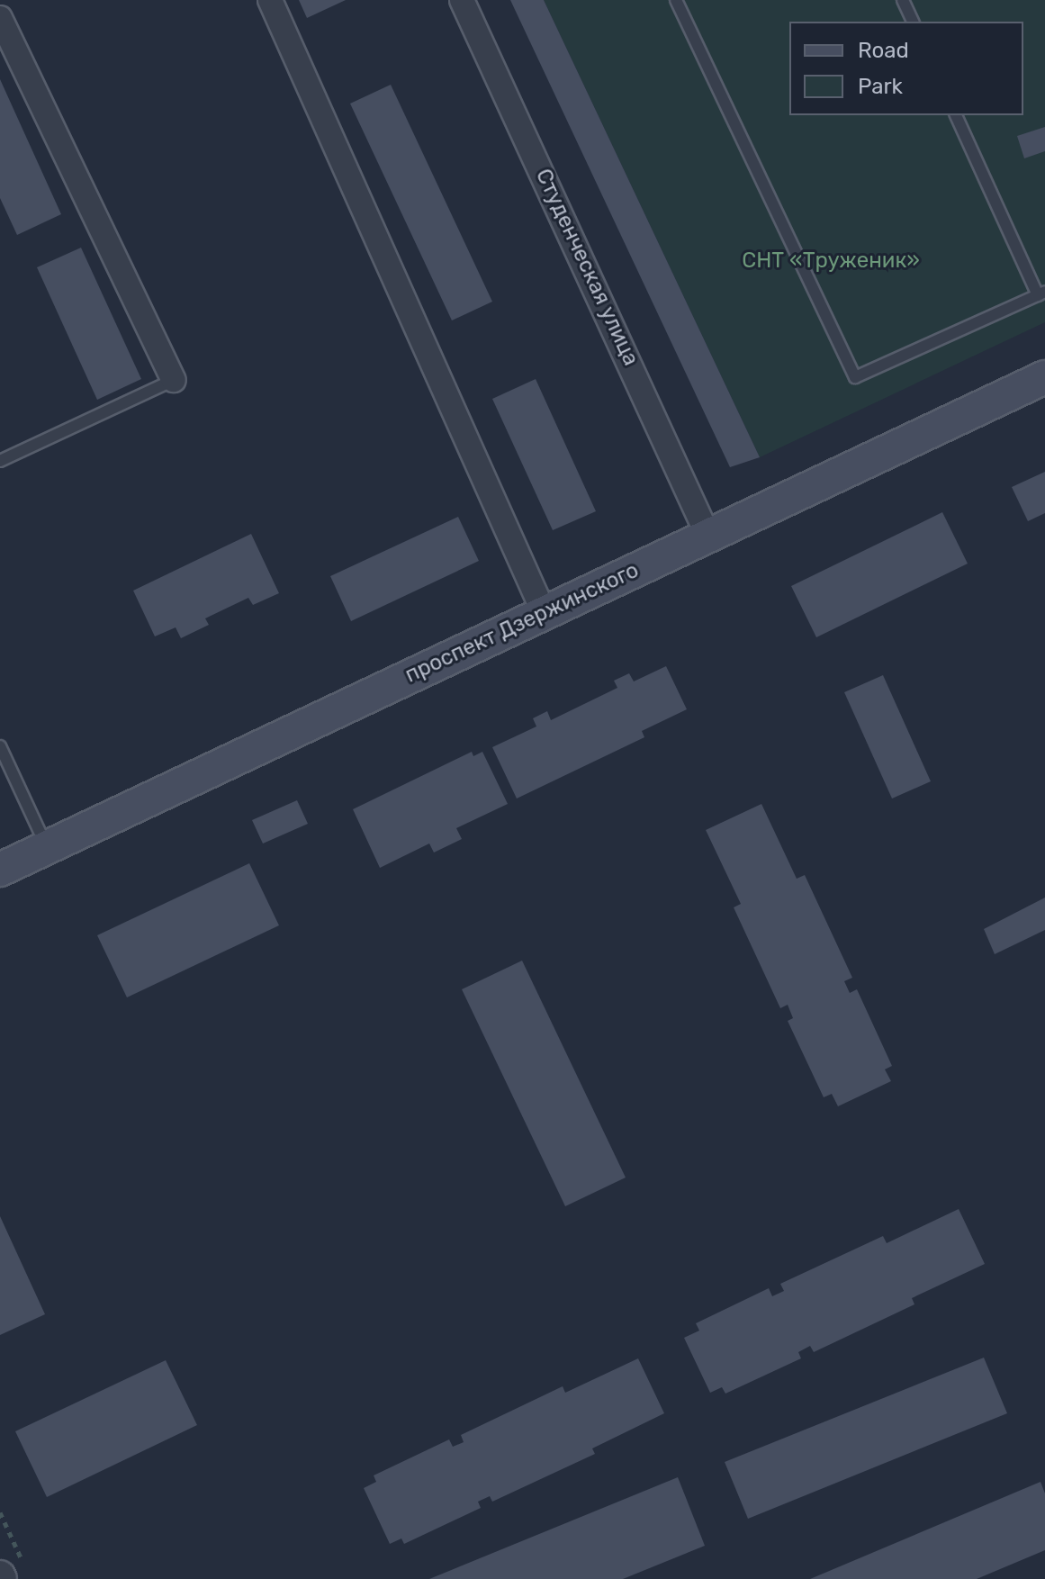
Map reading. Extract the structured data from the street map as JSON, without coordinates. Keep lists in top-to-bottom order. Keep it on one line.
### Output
{"streets":{"main road":["проспект Дзержинского"],"street":["Студенческая улица"]},"crossings":[["Студенческая улица","проспект Дзержинского"]],"parks":["СНТ «Труженик»"],"legend":["Road","Park"]}
